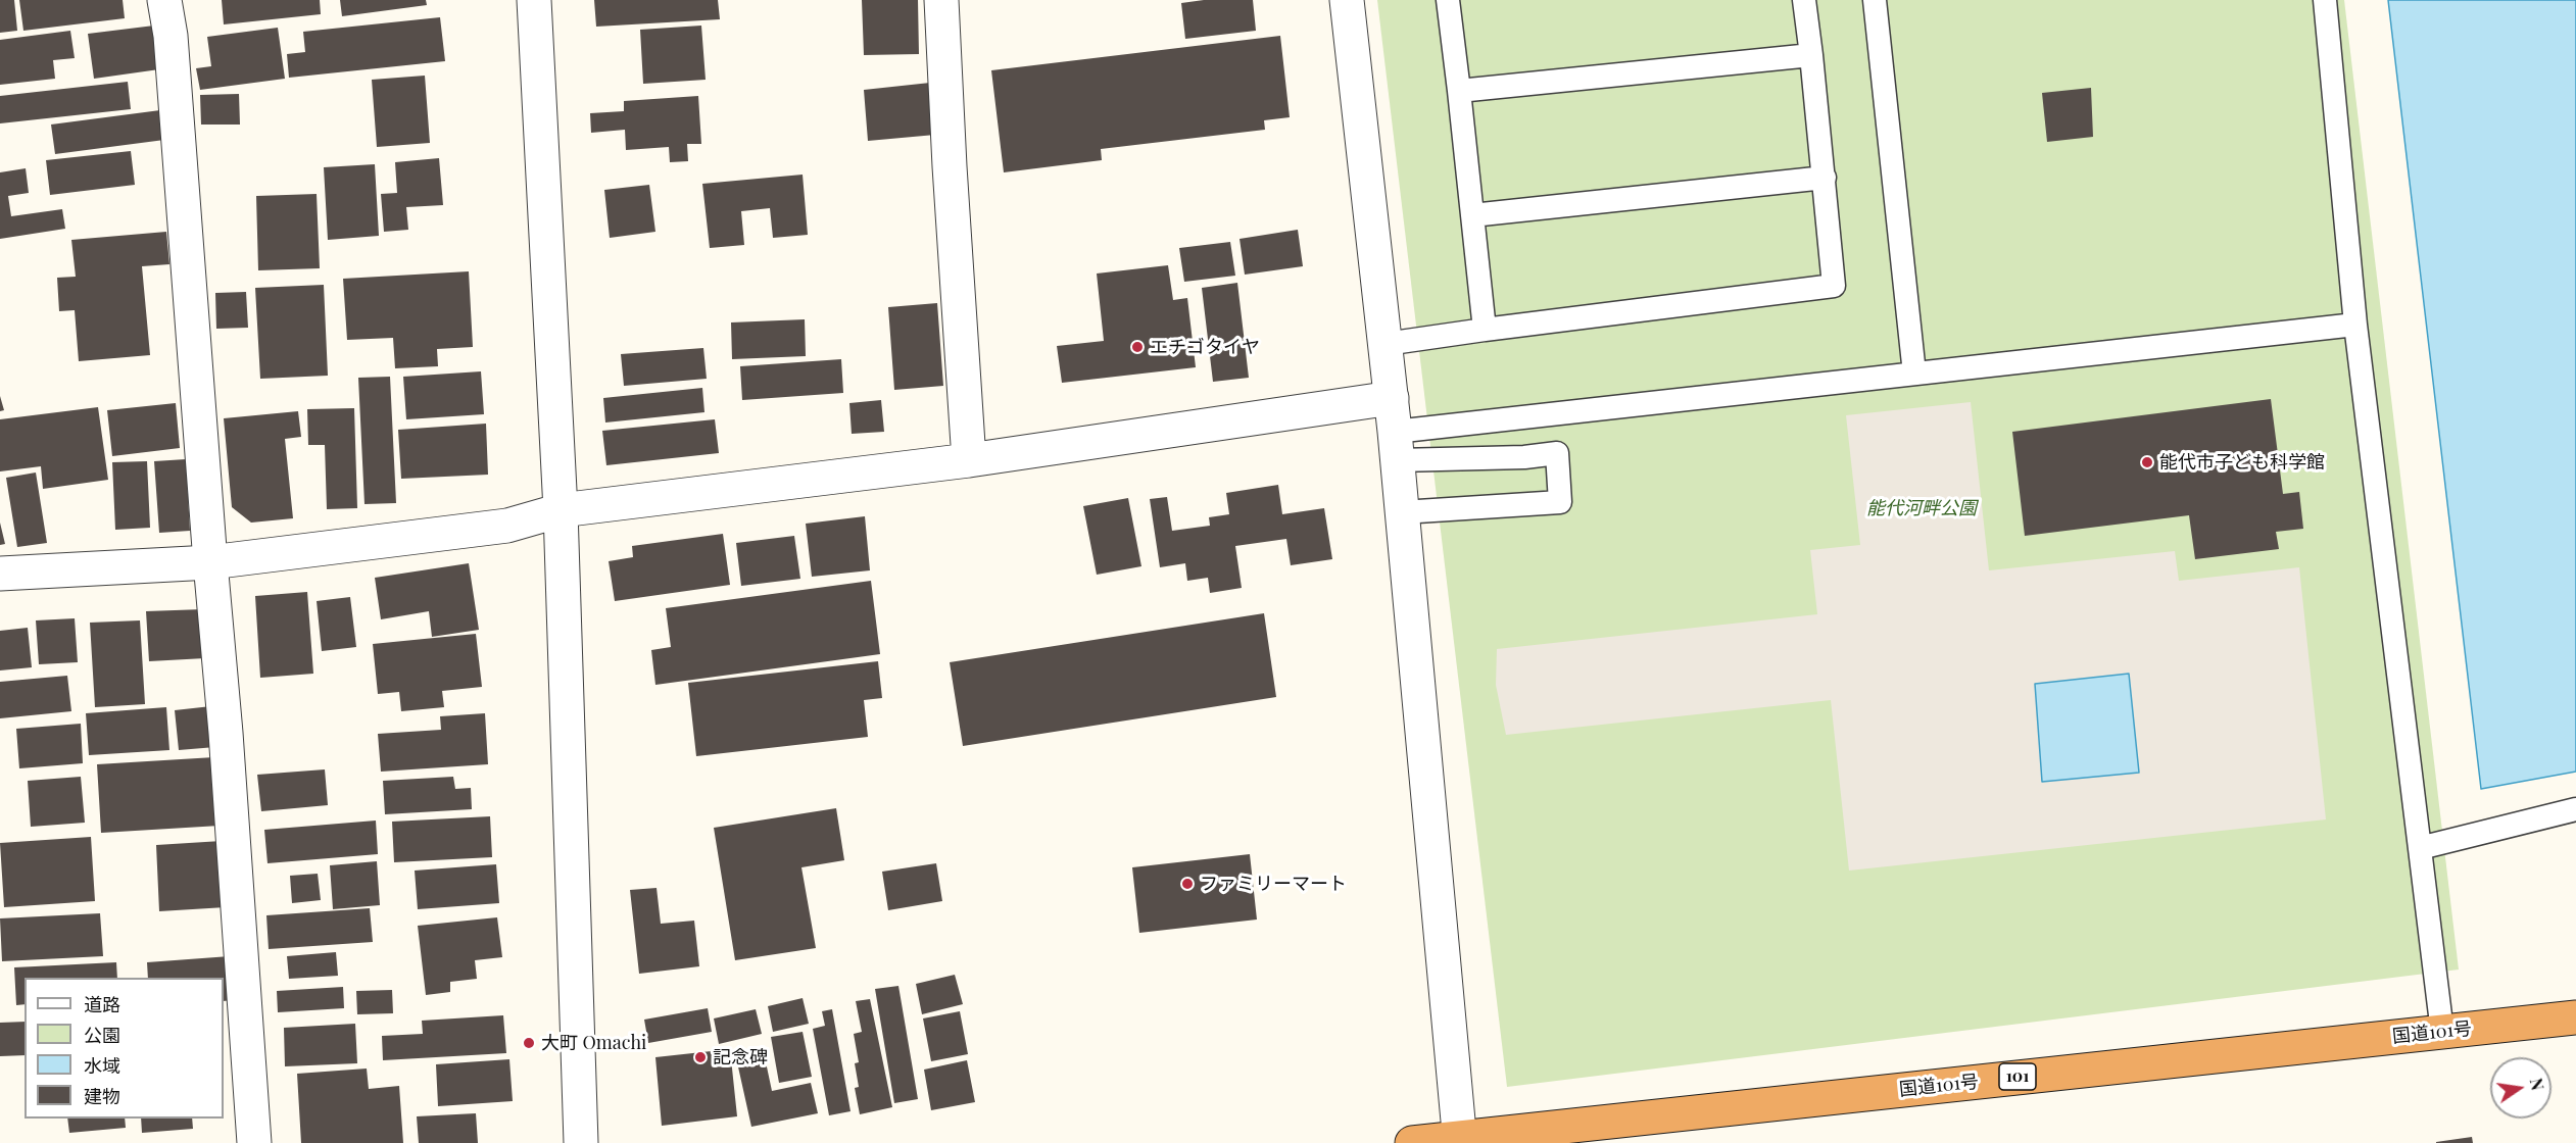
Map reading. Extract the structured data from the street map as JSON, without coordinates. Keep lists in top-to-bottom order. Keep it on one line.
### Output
{"streets":{"highway":["国道101号","101"]},"parks":["能代河畔公園"],"places":["エチゴタイヤ","能代市子ども科学館","ファミリーマート","大町 Omachi","記念碑"],"legend":["道路","公園","水域","建物"],"north":"right"}
